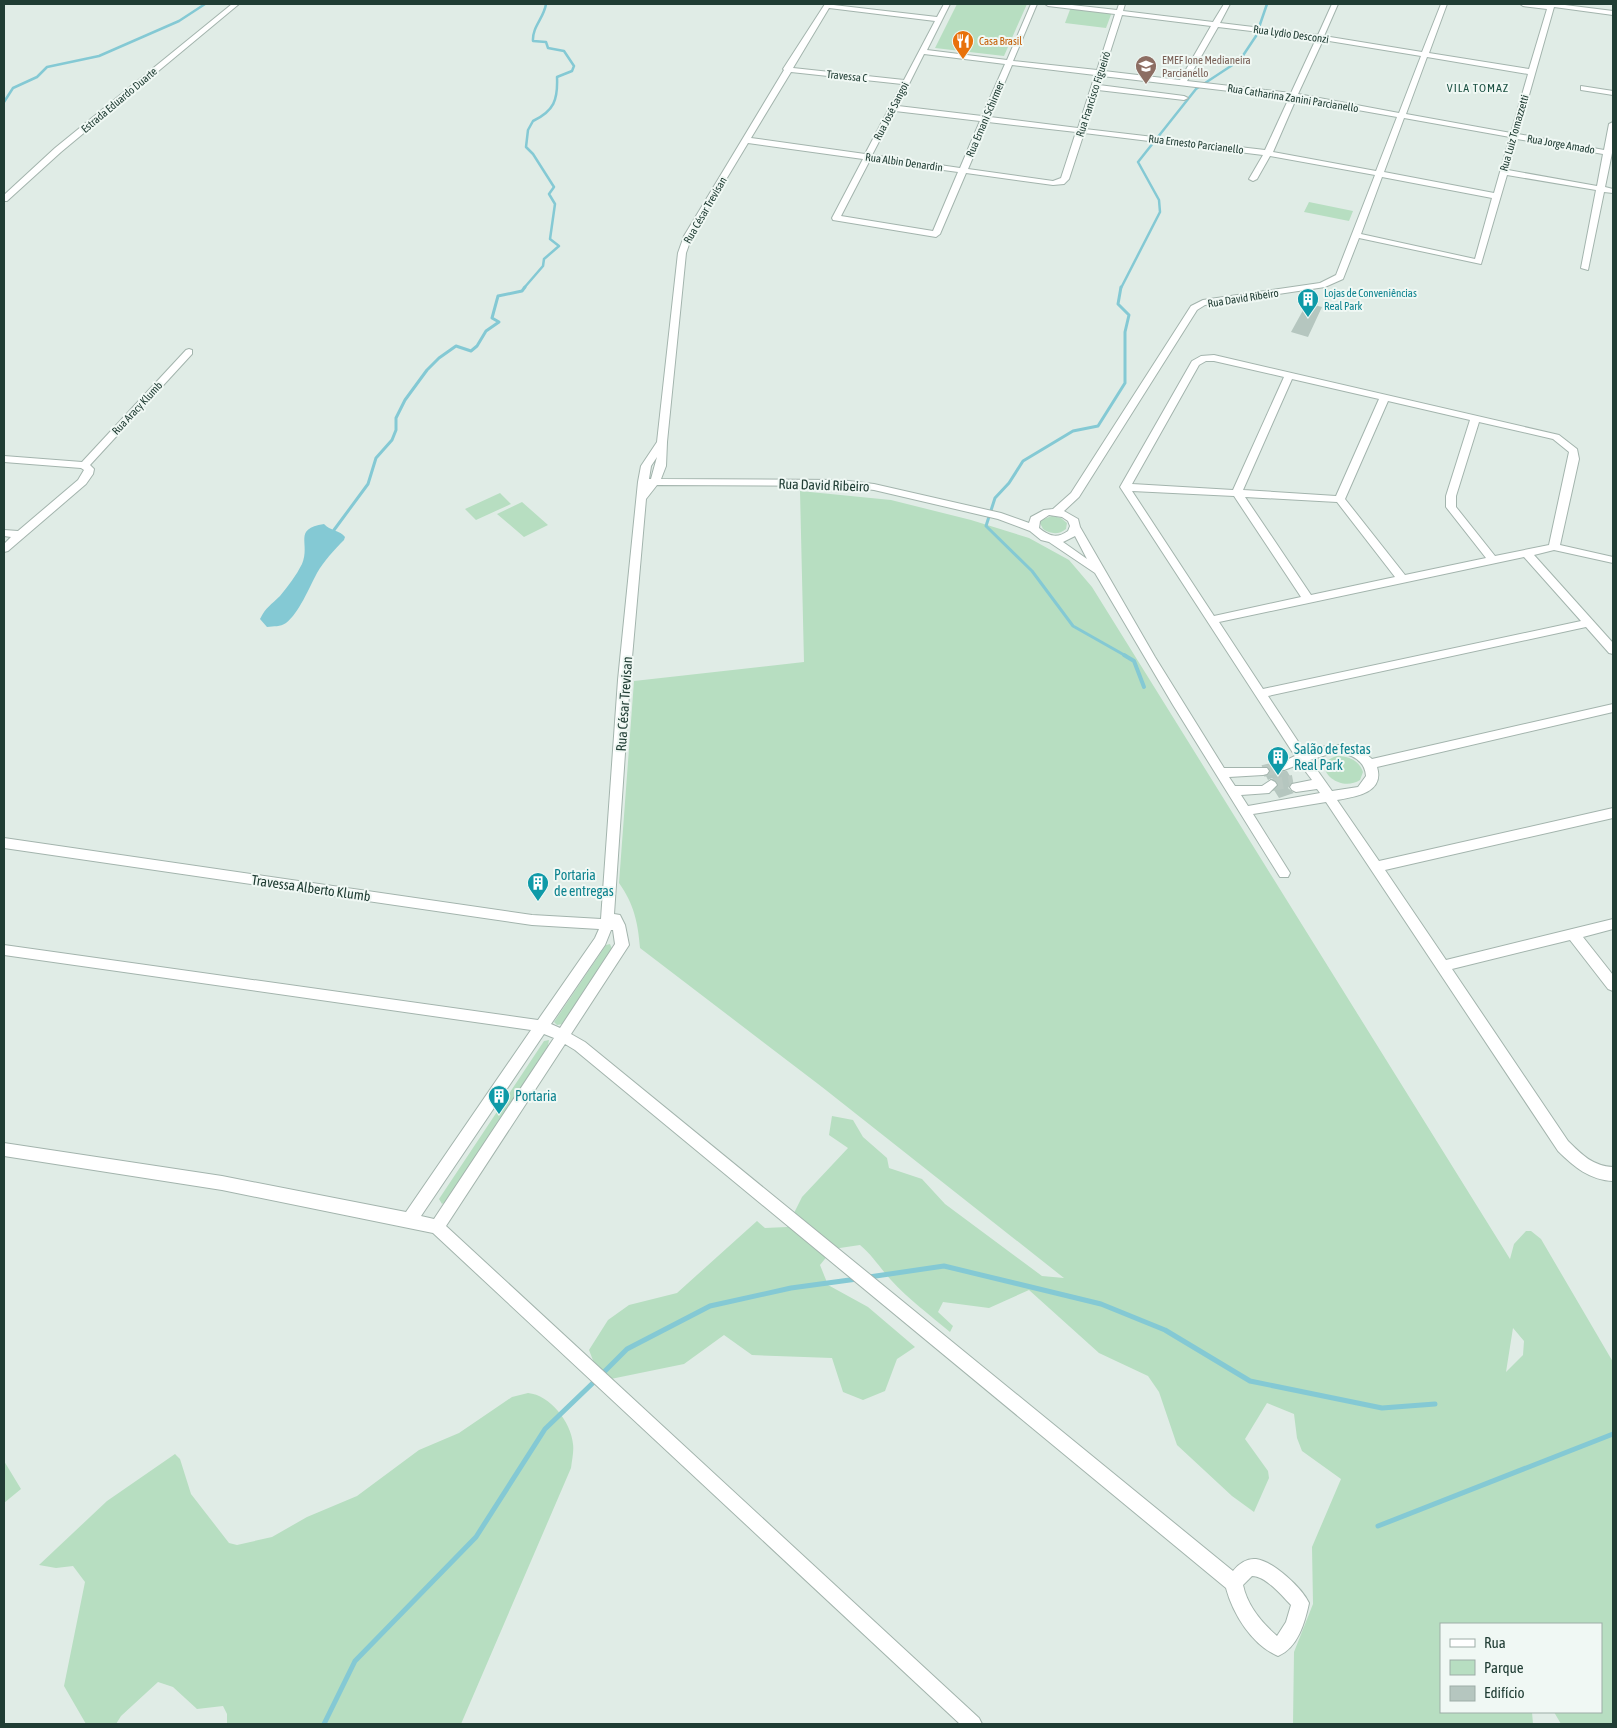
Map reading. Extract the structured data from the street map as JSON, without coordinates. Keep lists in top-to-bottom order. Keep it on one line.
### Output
{"streets":{"street":["Rua Lydio Desconzi","Travessa C","Rua Francisco Figueiró","Rua Catharina Zanini Parcianello","Estrada Eduardo Duarte","Rua José Sangoi","Rua Ernani Schirmer","Rua Luiz Tomazzetti","Rua Ernesto Parcianello","Rua Jorge Amado","Rua Albin Denardin","Rua César Trevisan","Rua David Ribeiro","Rua Aracy Klumb","Travessa Alberto Klumb"]},"crossings":[["Rua Lydio Desconzi","Rua Francisco Figueiró"],["Rua Lydio Desconzi","Rua Luiz Tomazzetti"],["Rua Lydio Desconzi","Rua David Ribeiro"],["Travessa C","Rua José Sangoi"],["Travessa C","Rua César Trevisan"],["Rua Francisco Figueiró","Rua Catharina Zanini Parcianello"],["Rua Francisco Figueiró","Rua Ernesto Parcianello"],["Rua Francisco Figueiró","Rua Albin Denardin"],["Rua Catharina Zanini Parcianello","Rua José Sangoi"],["Rua Catharina Zanini Parcianello","Rua Ernani Schirmer"],["Rua Catharina Zanini Parcianello","Rua Luiz Tomazzetti"],["Rua Catharina Zanini Parcianello","Rua Jorge Amado"],["Rua Catharina Zanini Parcianello","Rua David Ribeiro"],["Rua José Sangoi","Rua Ernani Schirmer"],["Rua José Sangoi","Rua Ernesto Parcianello"],["Rua José Sangoi","Rua Albin Denardin"],["Rua Ernani Schirmer","Rua Ernesto Parcianello"],["Rua Ernani Schirmer","Rua Albin Denardin"],["Rua Luiz Tomazzetti","Rua Ernesto Parcianello"],["Rua Luiz Tomazzetti","Rua Jorge Amado"],["Rua Luiz Tomazzetti","Rua David Ribeiro"],["Rua Ernesto Parcianello","Rua David Ribeiro"],["Rua Albin Denardin","Rua César Trevisan"],["Rua César Trevisan","Rua David Ribeiro"],["Rua César Trevisan","Travessa Alberto Klumb"]],"districts":["VILA TOMAZ"],"places":{"restaurant":["Casa Brasil"],"school or university":["EMEF Ione Medianeira Parcianello"],"building":["Lojas de Conveniências Real Park","Salão de festas Real Park","Portaria de entregas","Portaria"]},"legend":["Rua","Parque","Edifício"]}
